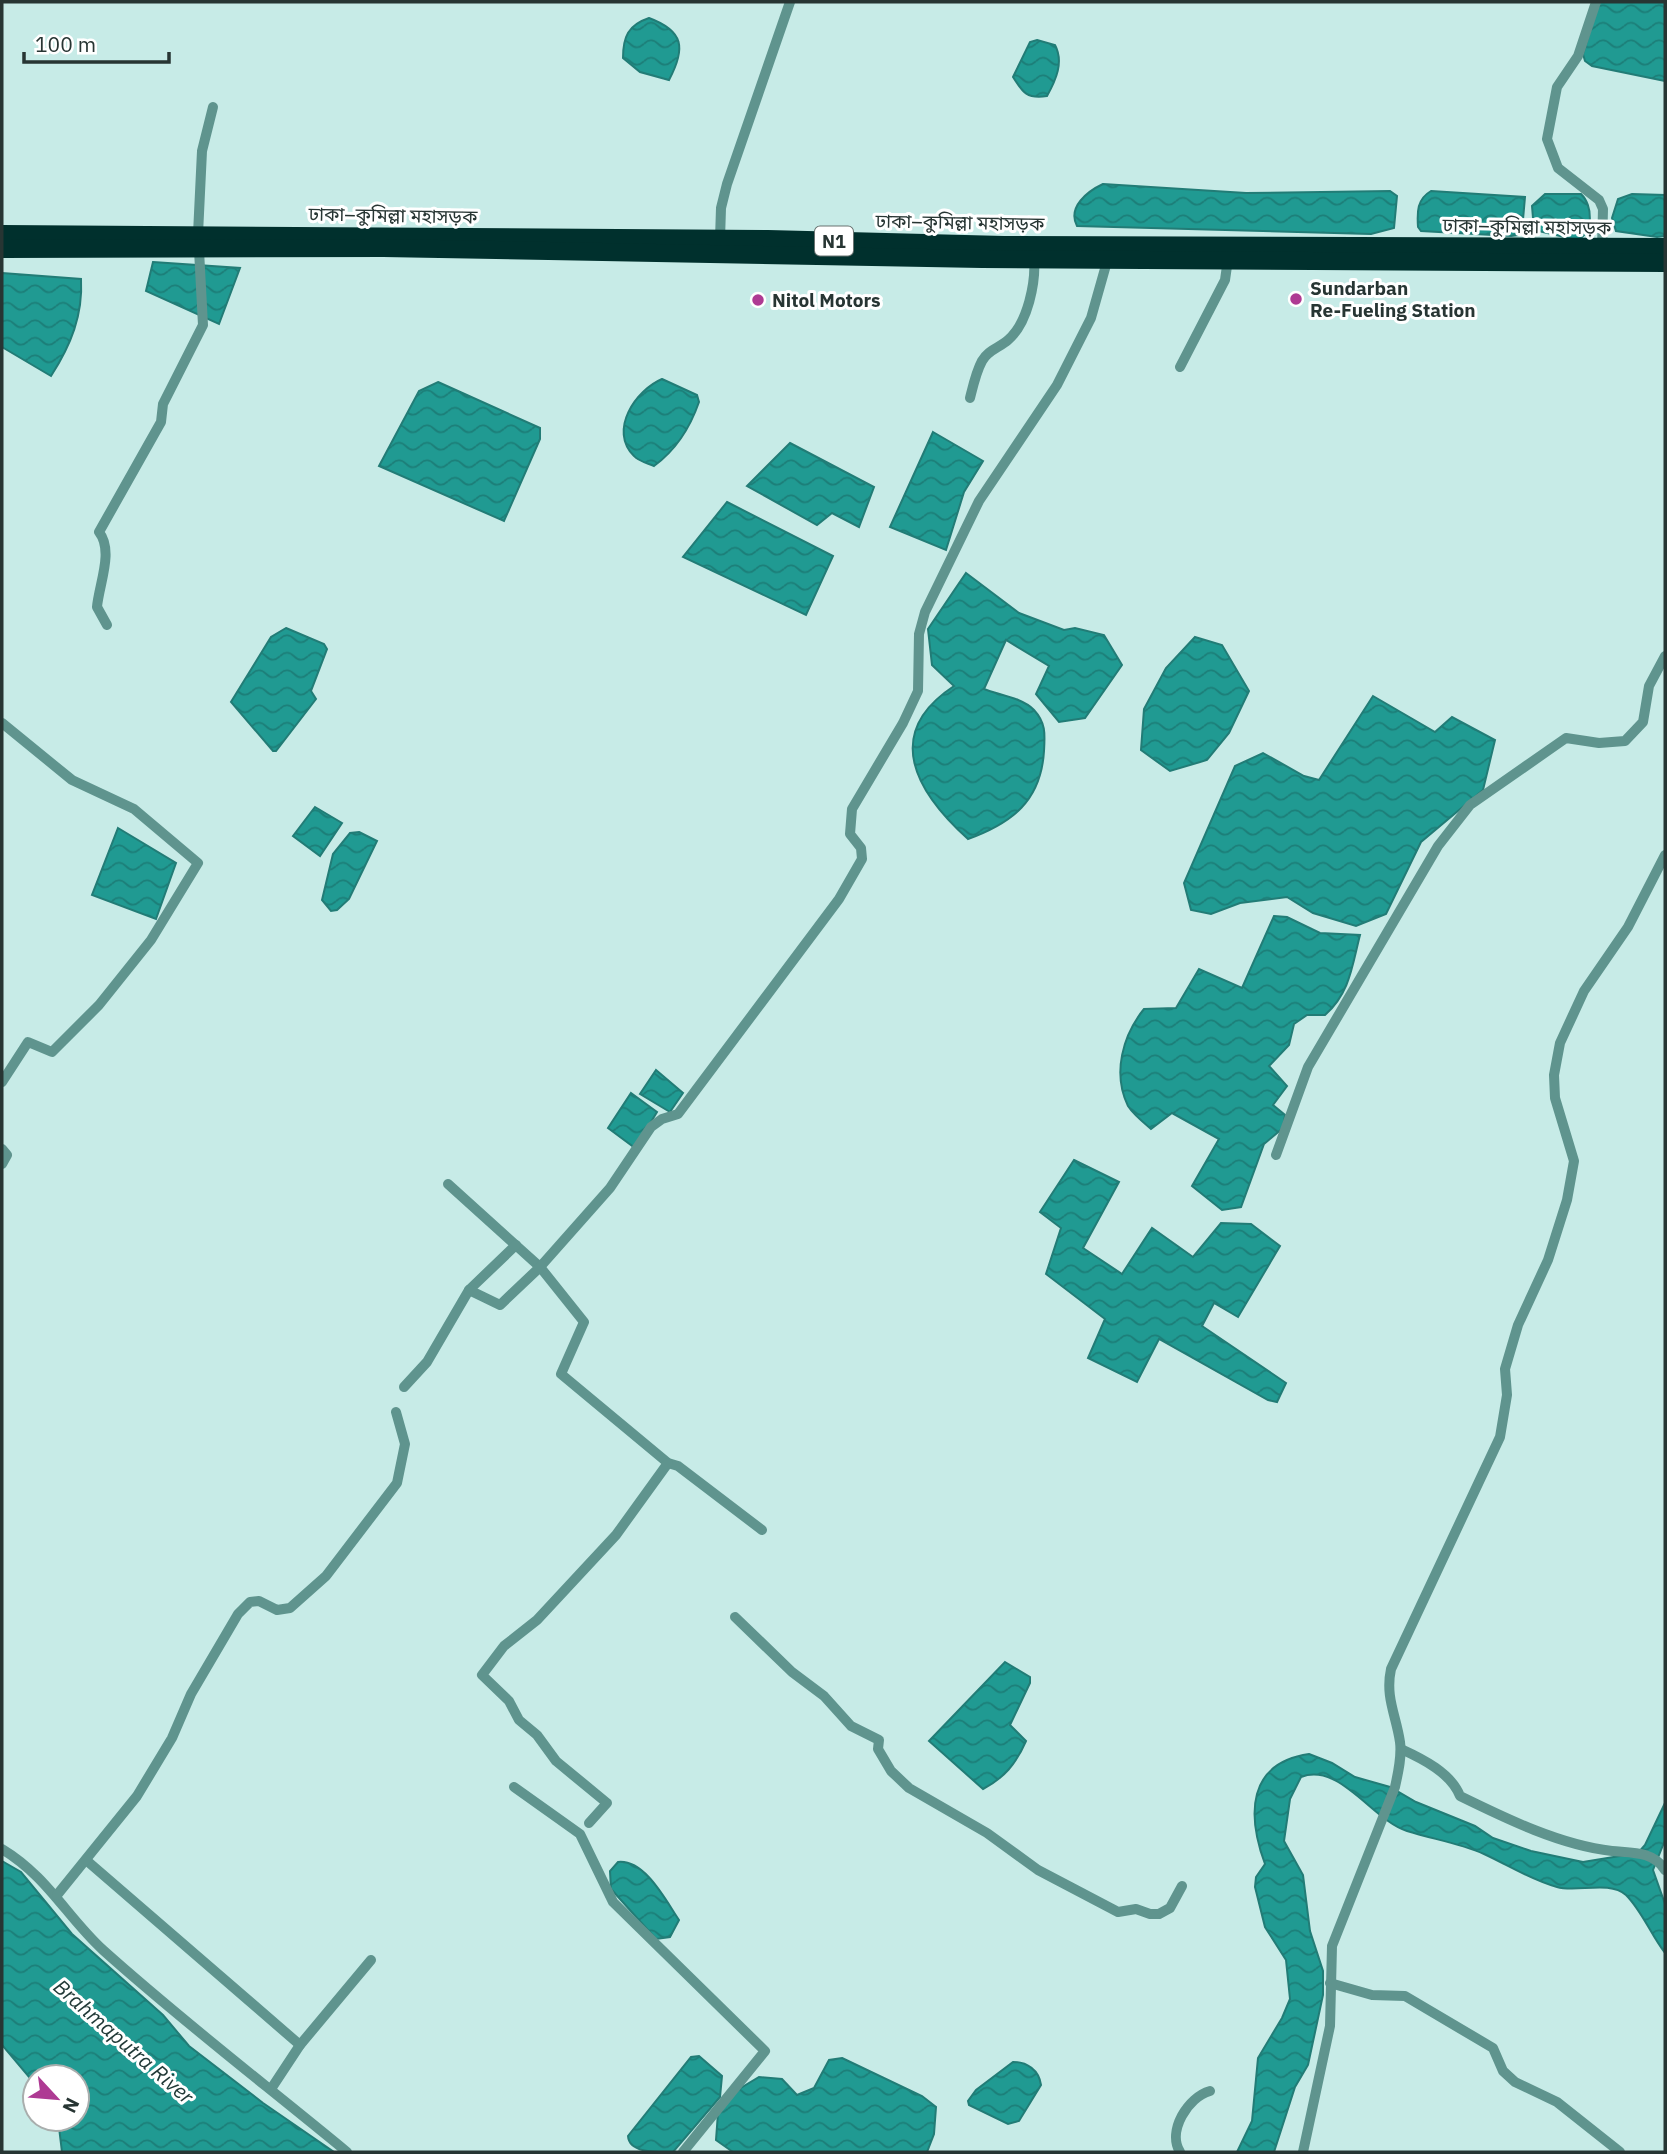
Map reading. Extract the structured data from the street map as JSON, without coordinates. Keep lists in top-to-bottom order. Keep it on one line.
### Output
{"streets":{"highway":["ঢাকা–কুমিল্লা মহাসড়ক","N1"]},"water":["Brahmaputra River"],"places":["Sundarban Re-Fueling Station","Nitol Motors"],"scale_bar":"100 m","north":"bottom right"}
